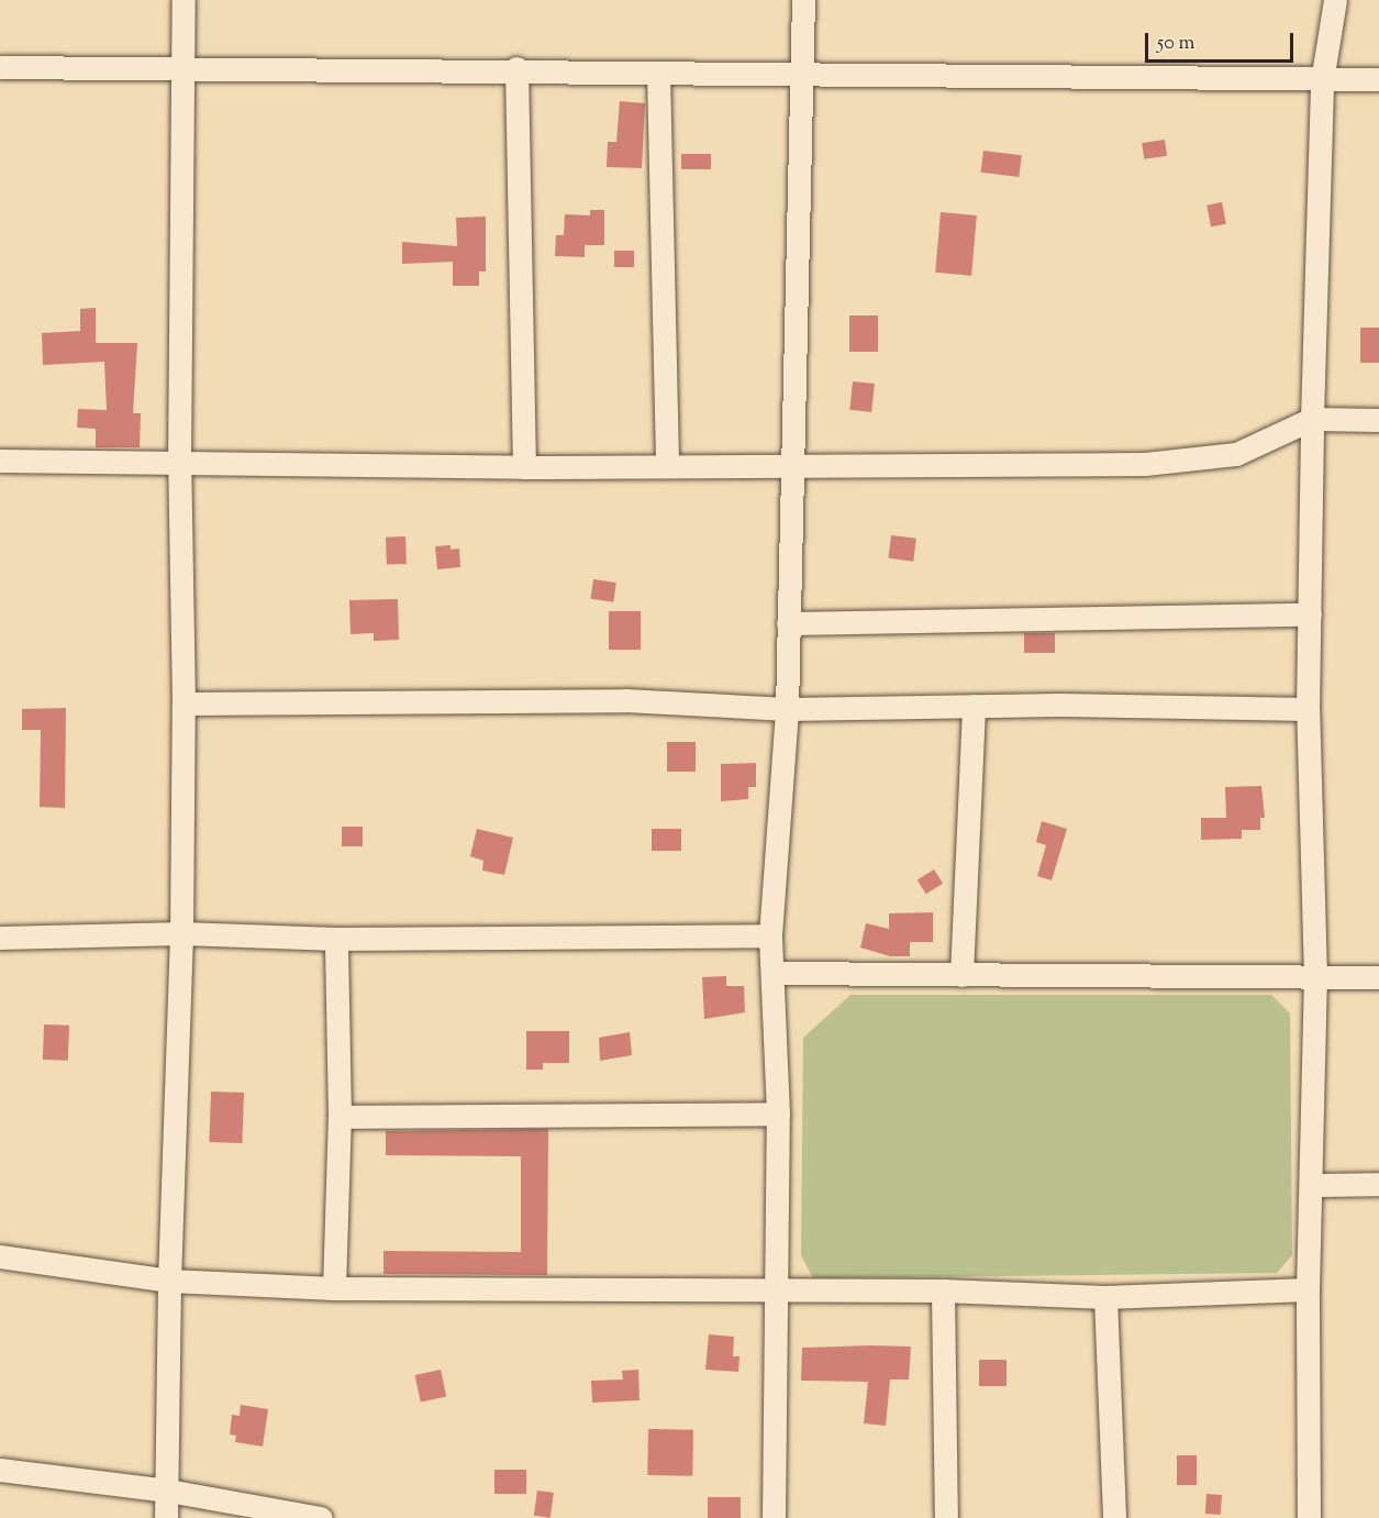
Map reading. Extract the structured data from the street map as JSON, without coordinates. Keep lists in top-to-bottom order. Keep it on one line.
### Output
{"scale_bar":"50 m"}
